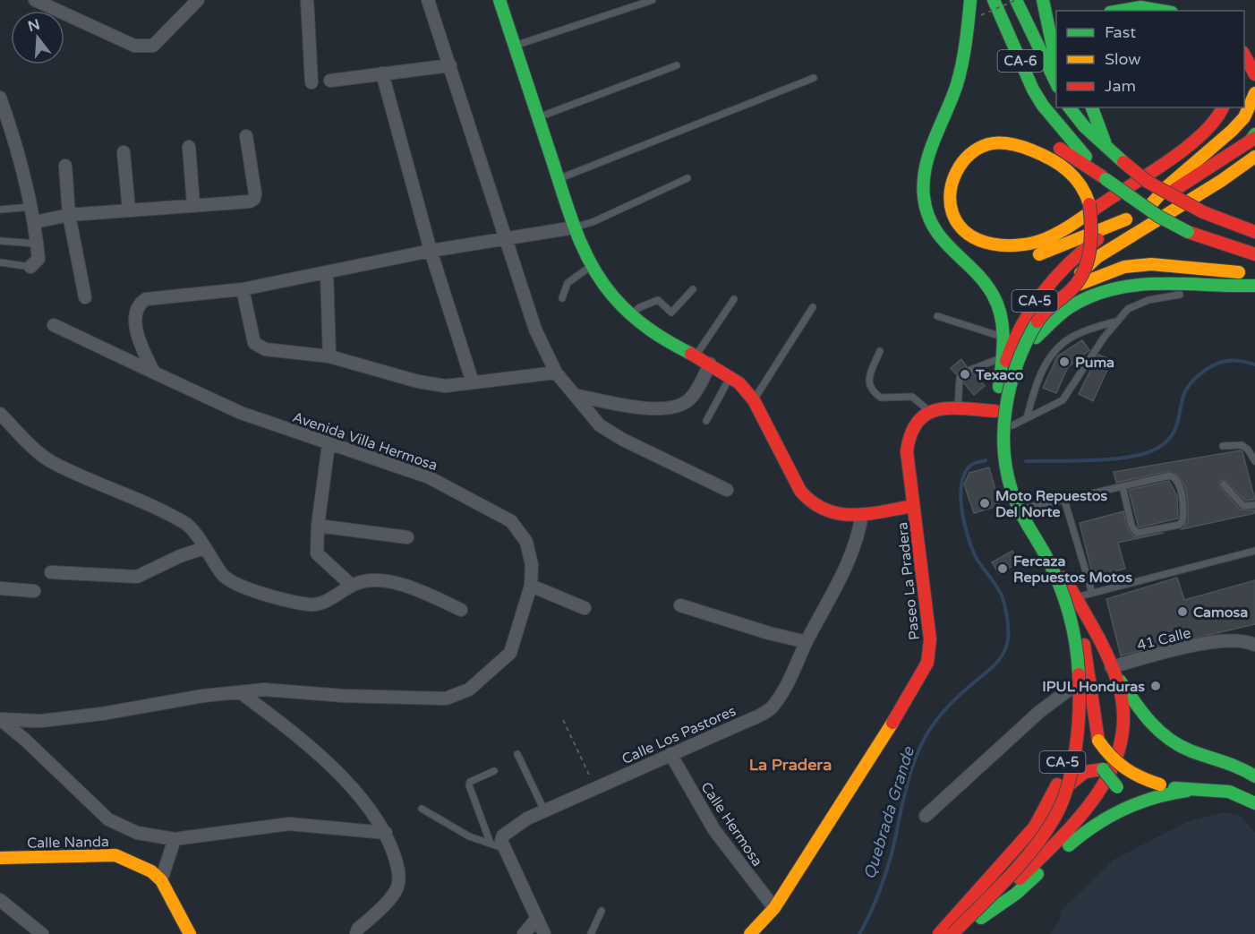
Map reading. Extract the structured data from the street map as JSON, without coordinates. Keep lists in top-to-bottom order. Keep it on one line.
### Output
{"streets":{"main road":["CA-6","CA-5","Paseo La Pradera","Calle Nanda"],"street":["Avenida Villa Hermosa","41 Calle","Calle Los Pastores","Calle Hermosa"]},"crossings":[["CA-5","41 Calle"],["Paseo La Pradera","Calle Hermosa"],["Calle Los Pastores","Calle Hermosa"]],"districts":["La Pradera"],"water":["Quebrada Grande"],"places":["Puma","Texaco","Moto Repuestos Del Norte","Fercaza Repuestos Motos","Camosa","IPUL Honduras"],"legend":["Fast","Slow","Jam"],"north":"top"}
